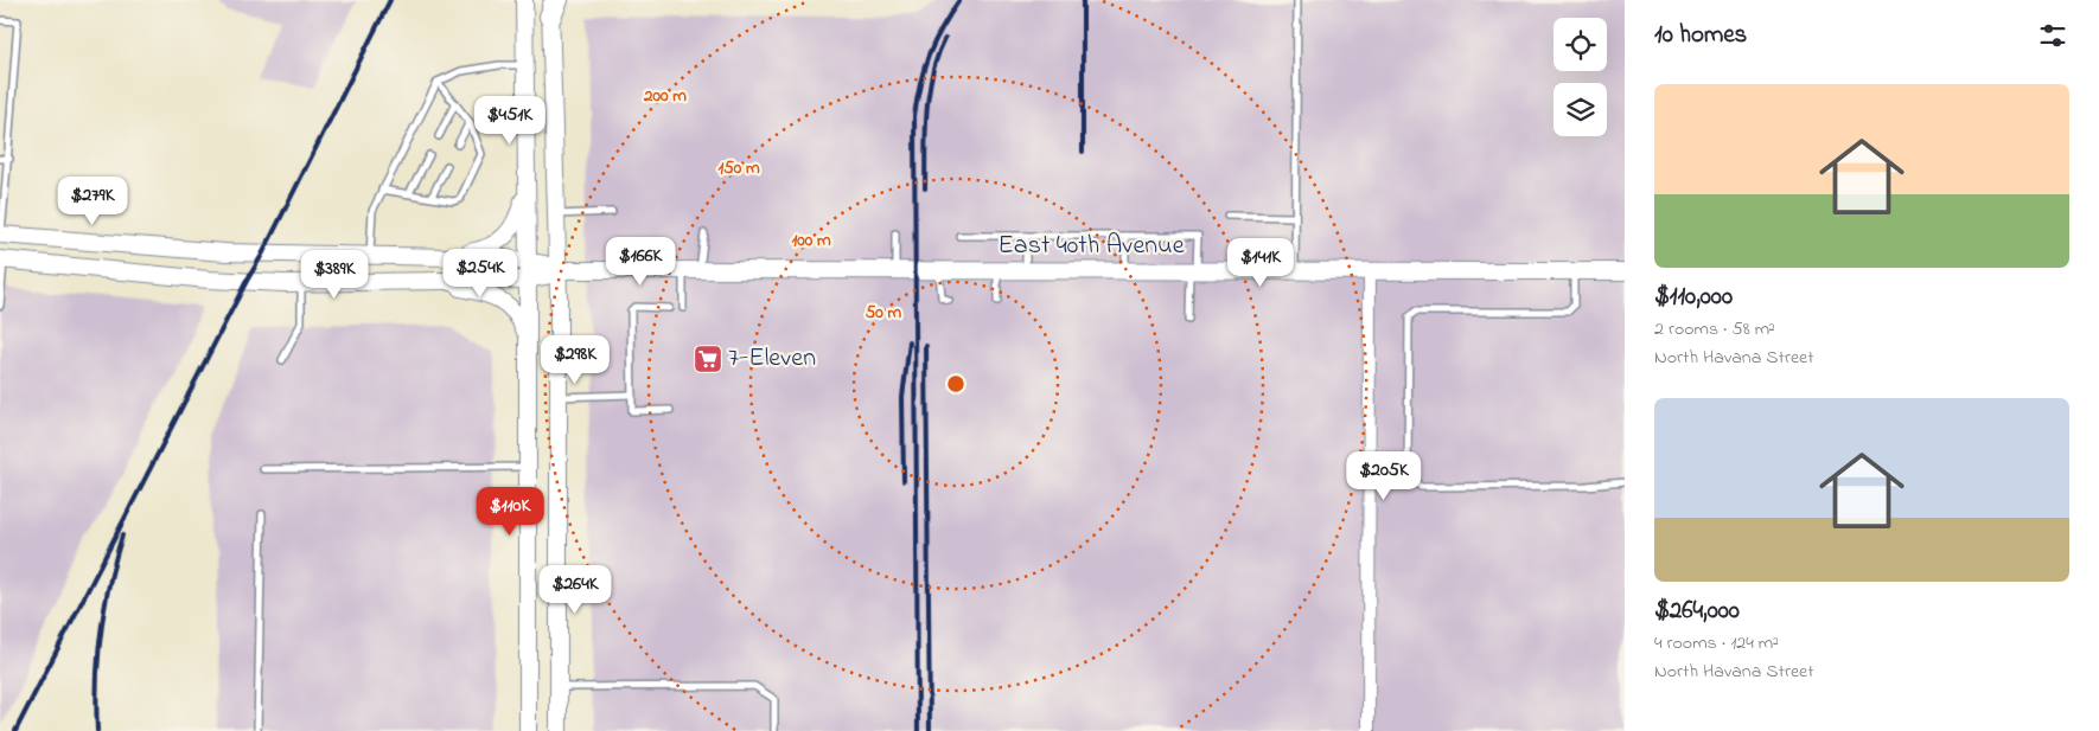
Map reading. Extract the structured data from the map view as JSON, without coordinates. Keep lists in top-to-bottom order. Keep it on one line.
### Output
{"streets":{"street":["East 40th Avenue"]},"places":{"supermarket":["7-Eleven"]},"page":{"heading":"10 homes","list":[{"name":"$110,000","note":"2 rooms · 58 m² · North Havana Street"},{"name":"$264,000","note":"4 rooms · 124 m² · North Havana Street"}],"price":["$451K","$279K","$166K","$141K","$254K","$389K","$298K","$205K","$110K","$264K"]},"rings":["200 m","150 m","100 m","50 m"]}
